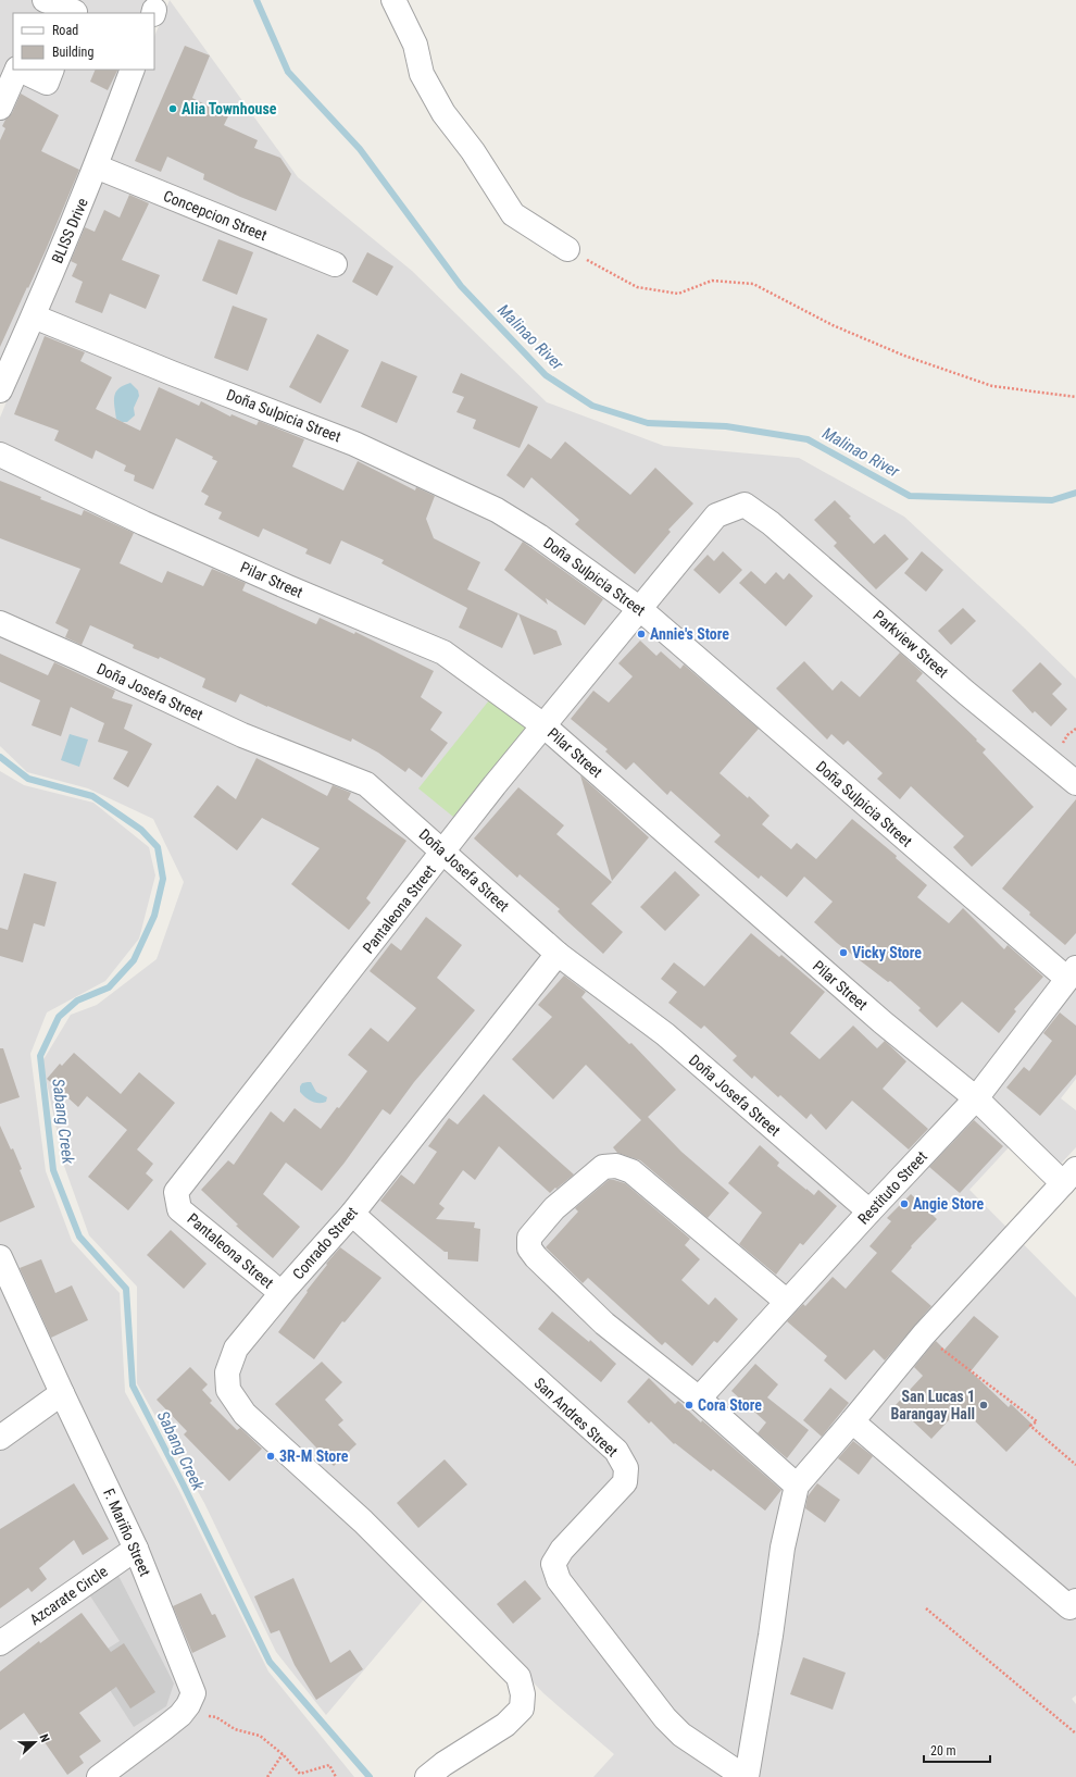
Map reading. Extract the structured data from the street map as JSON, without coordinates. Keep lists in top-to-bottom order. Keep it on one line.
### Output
{"streets":{"street":["Concepcion Street","BLISS Drive","Doña Sulpicia Street","Pilar Street","Parkview Street","Doña Josefa Street","Pantaleona Street","Restituto Street","Conrado Street","San Andres Street","F. Mariño Street","Azcarate Circle"]},"crossings":[["Concepcion Street","BLISS Drive"],["BLISS Drive","Doña Sulpicia Street"],["Doña Sulpicia Street","Pantaleona Street"],["Doña Sulpicia Street","Restituto Street"],["Pilar Street","Pantaleona Street"],["Pilar Street","Restituto Street"],["Parkview Street","Pantaleona Street"],["Doña Josefa Street","Pantaleona Street"],["Doña Josefa Street","Restituto Street"],["Doña Josefa Street","Conrado Street"],["Pantaleona Street","Conrado Street"],["Conrado Street","San Andres Street"],["F. Mariño Street","Azcarate Circle"]],"water":["Malinao River","Sabang Creek"],"places":["Alia Townhouse","Annie's Store","Vicky Store","Angie Store","Cora Store","San Lucas 1 Barangay Hall","3R-M Store"],"legend":["Road","Building"],"scale_bar":"20 m","north":"right"}
